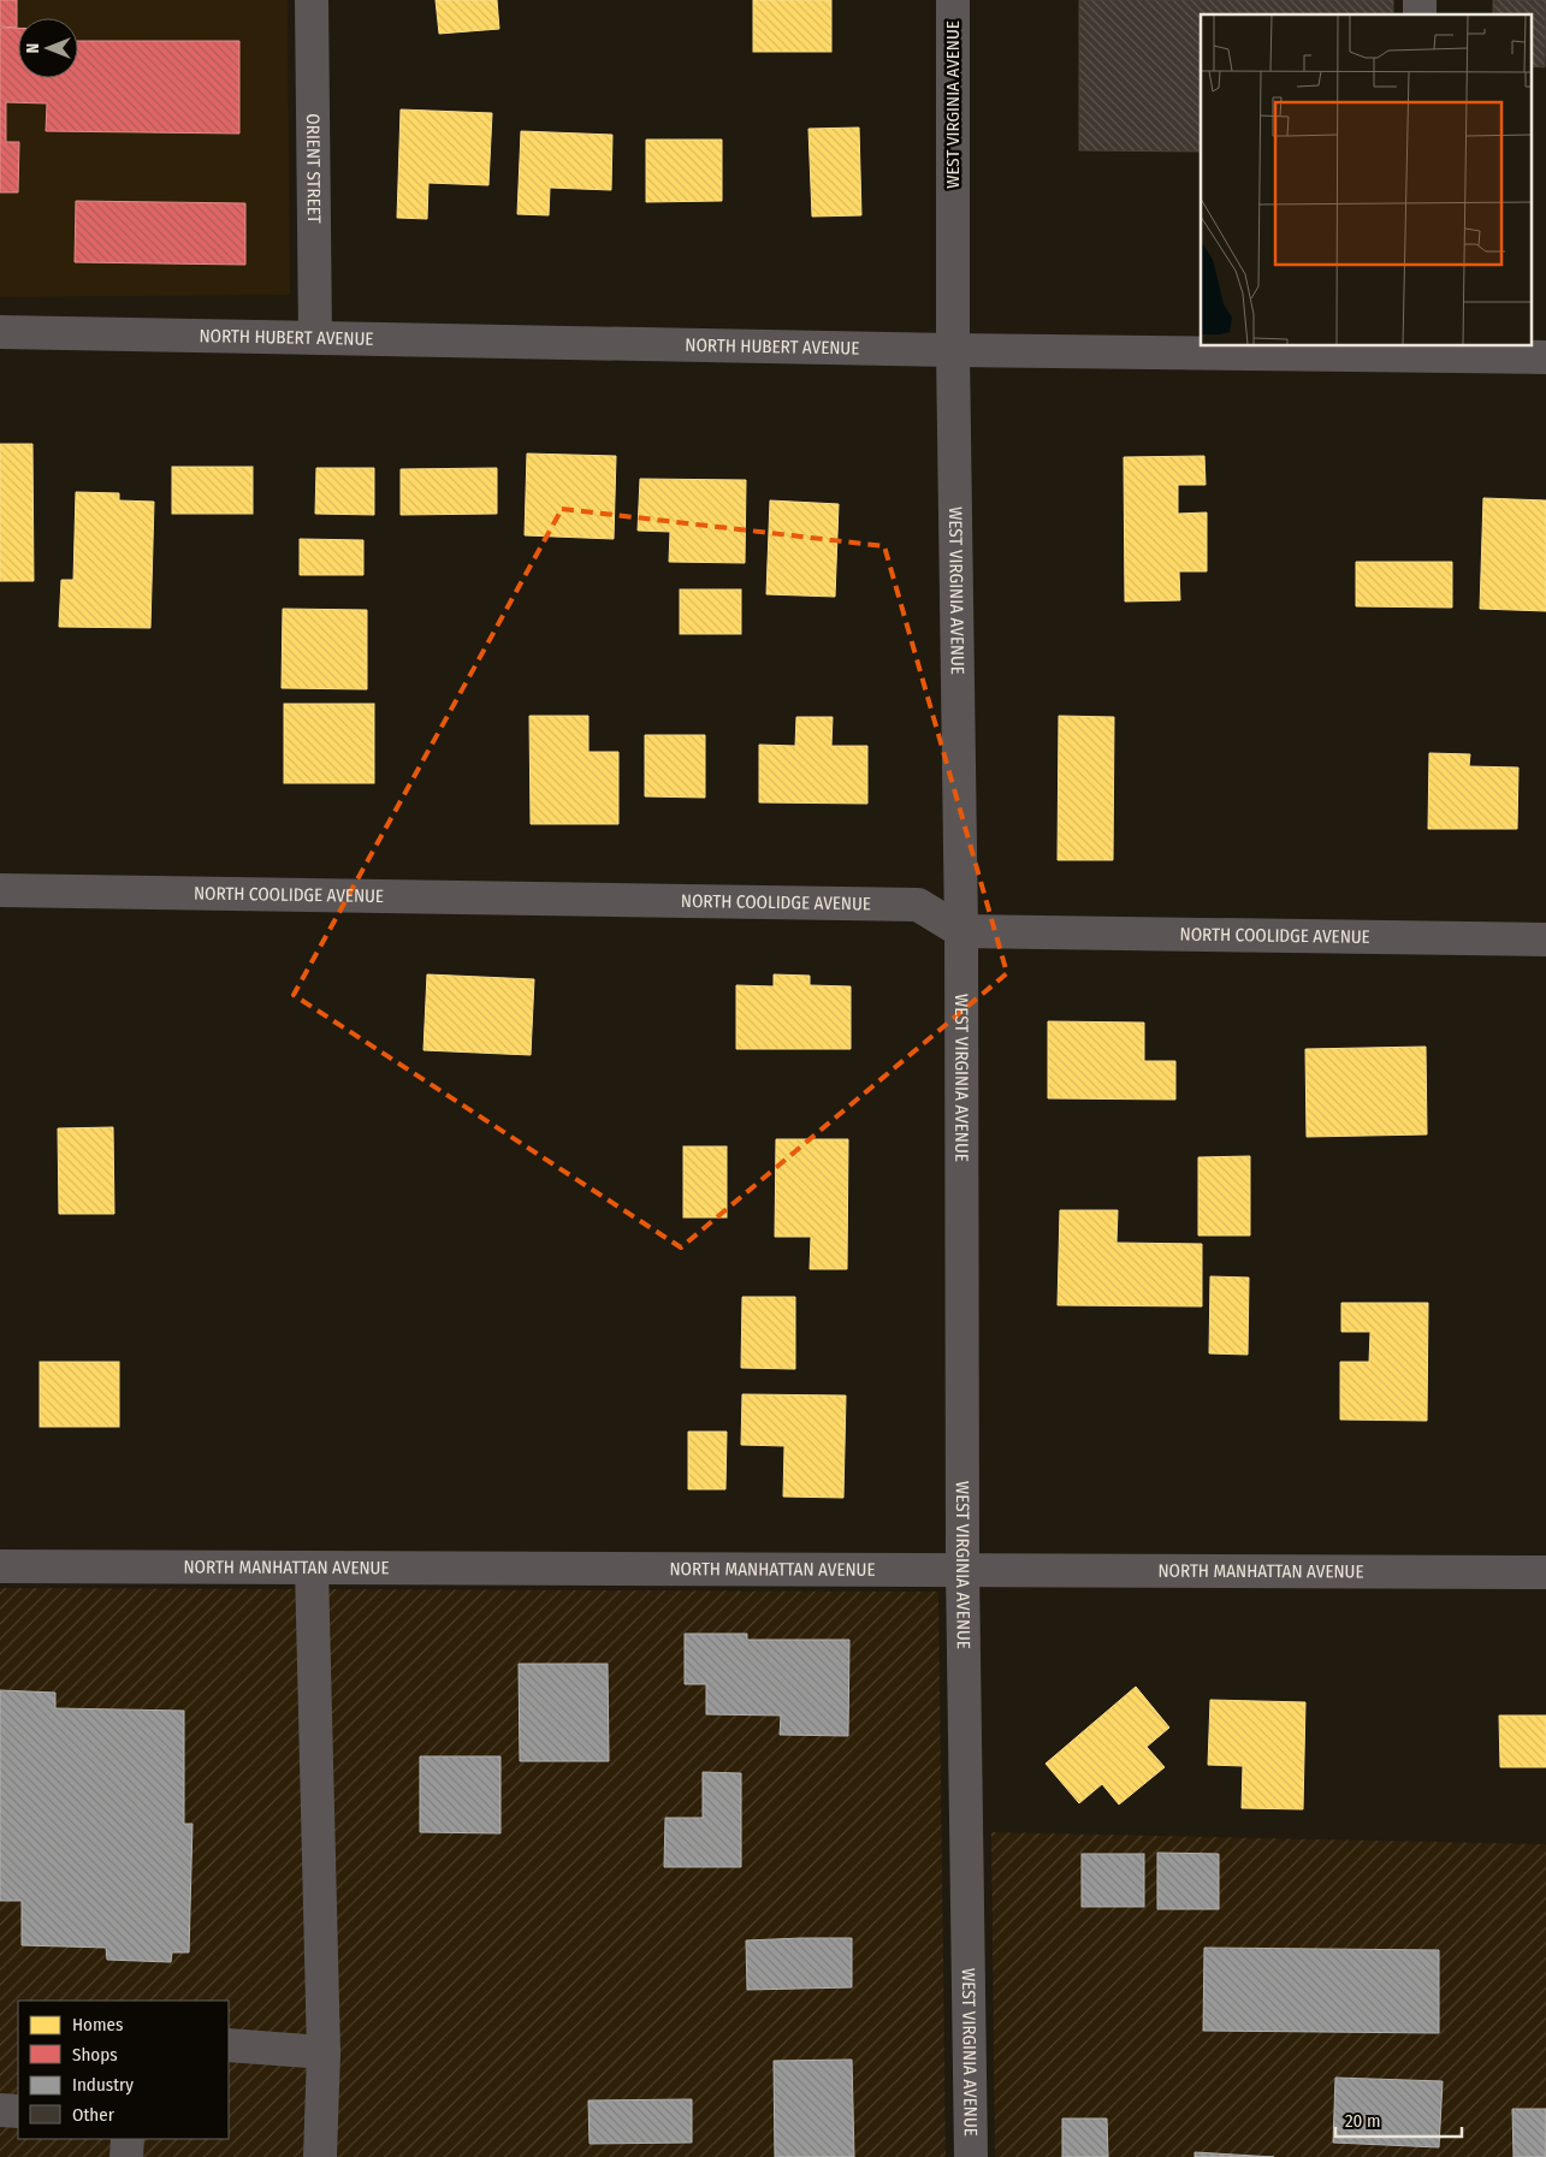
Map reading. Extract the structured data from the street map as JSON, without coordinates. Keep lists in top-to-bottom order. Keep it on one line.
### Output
{"streets":{"street":["WEST VIRGINIA AVENUE","ORIENT STREET","NORTH HUBERT AVENUE","NORTH COOLIDGE AVENUE","NORTH MANHATTAN AVENUE"]},"crossings":[["WEST VIRGINIA AVENUE","NORTH HUBERT AVENUE"],["WEST VIRGINIA AVENUE","NORTH COOLIDGE AVENUE"],["WEST VIRGINIA AVENUE","NORTH MANHATTAN AVENUE"],["ORIENT STREET","NORTH HUBERT AVENUE"]],"legend":["Homes","Shops","Industry","Other"],"scale_bar":"20 m","north":"left"}
